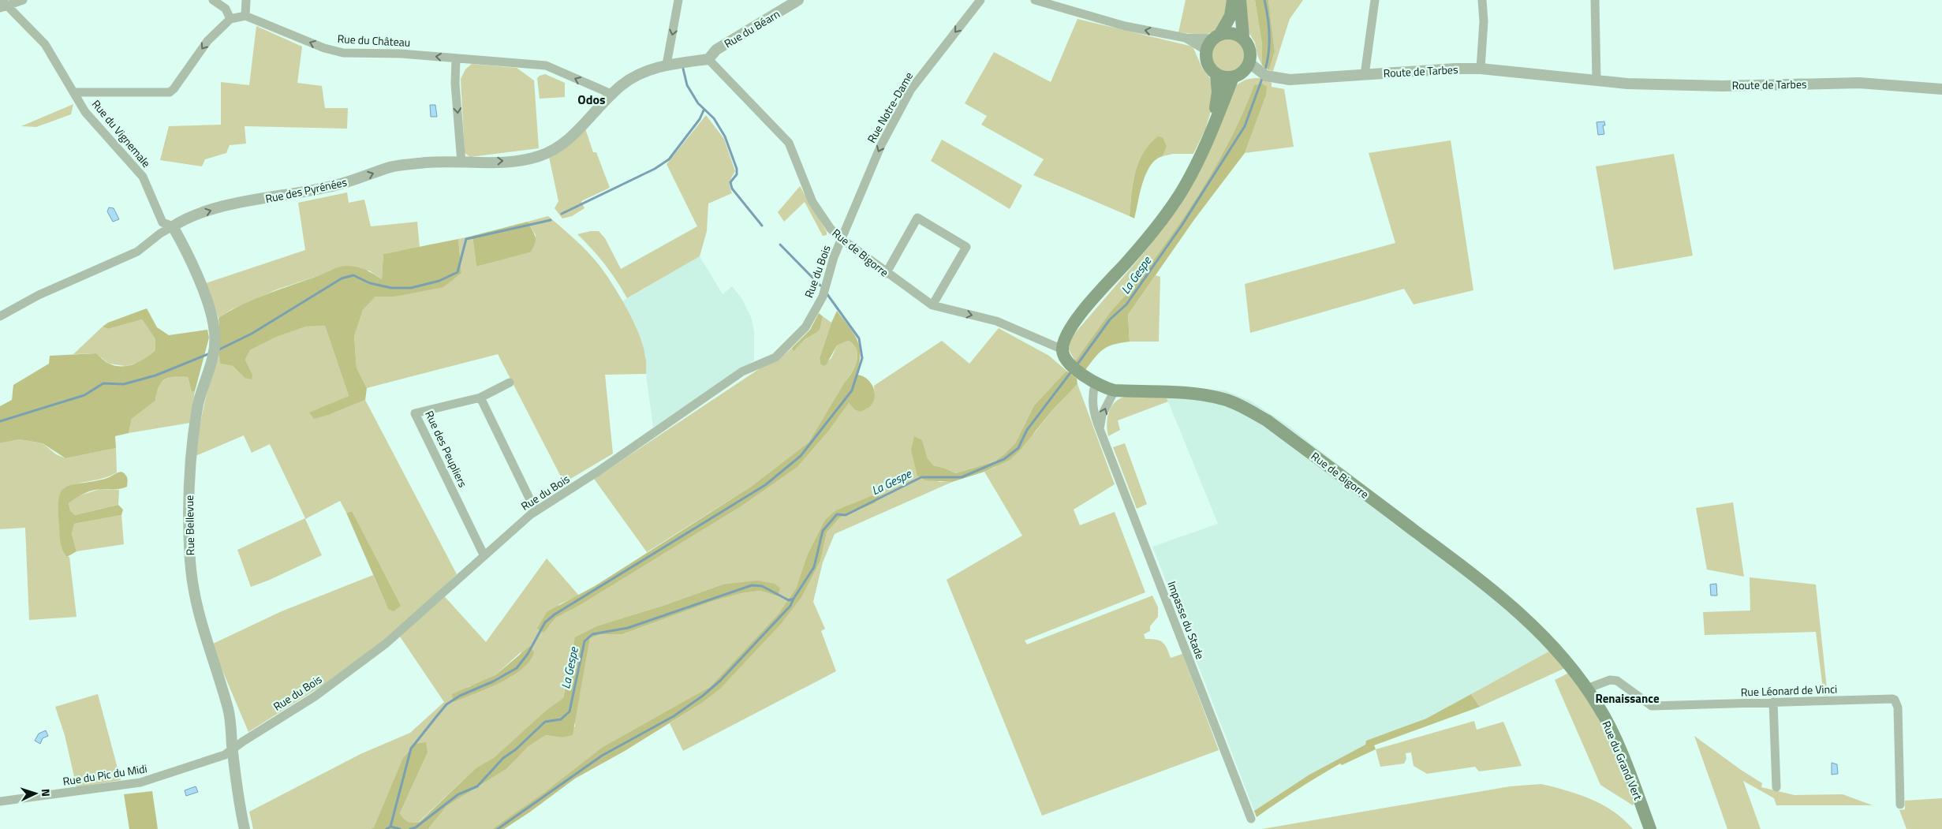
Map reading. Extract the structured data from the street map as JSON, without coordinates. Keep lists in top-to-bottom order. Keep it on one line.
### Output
{"streets":{"main road":["Rue de Bigorre","Rue du Grand Vert"],"street":["Rue du Béarn","Rue du Château","Route de Tarbes","Rue Notre-Dame","Rue du Vignemale","Rue des Pyrénées","Rue du Bois","Rue des Peupliers","Rue Bellevue","Impasse du Stade","Rue Léonard de Vinci","Rue du Pic du Midi"]},"crossings":[["Rue du Béarn","Rue des Pyrénées"],["Rue du Béarn","Rue de Bigorre"],["Rue du Château","Rue des Pyrénées"],["Rue Notre-Dame","Rue de Bigorre"],["Rue Notre-Dame","Rue du Bois"],["Rue du Vignemale","Rue des Pyrénées"],["Rue du Vignemale","Rue Bellevue"],["Rue des Pyrénées","Rue de Bigorre"],["Rue des Pyrénées","Rue Bellevue"],["Rue de Bigorre","Rue du Bois"],["Rue de Bigorre","Impasse du Stade"],["Rue de Bigorre","Rue du Grand Vert"],["Rue du Bois","Rue des Peupliers"],["Rue du Bois","Rue Bellevue"],["Rue du Bois","Rue du Pic du Midi"],["Rue Bellevue","Rue du Pic du Midi"],["Rue Léonard de Vinci","Rue du Grand Vert"]],"one_way":["Rue du Château","Rue Notre-Dame","Rue des Pyrénées"],"districts":["Odos","Renaissance"],"water":["La Gespe"],"north":"right"}
